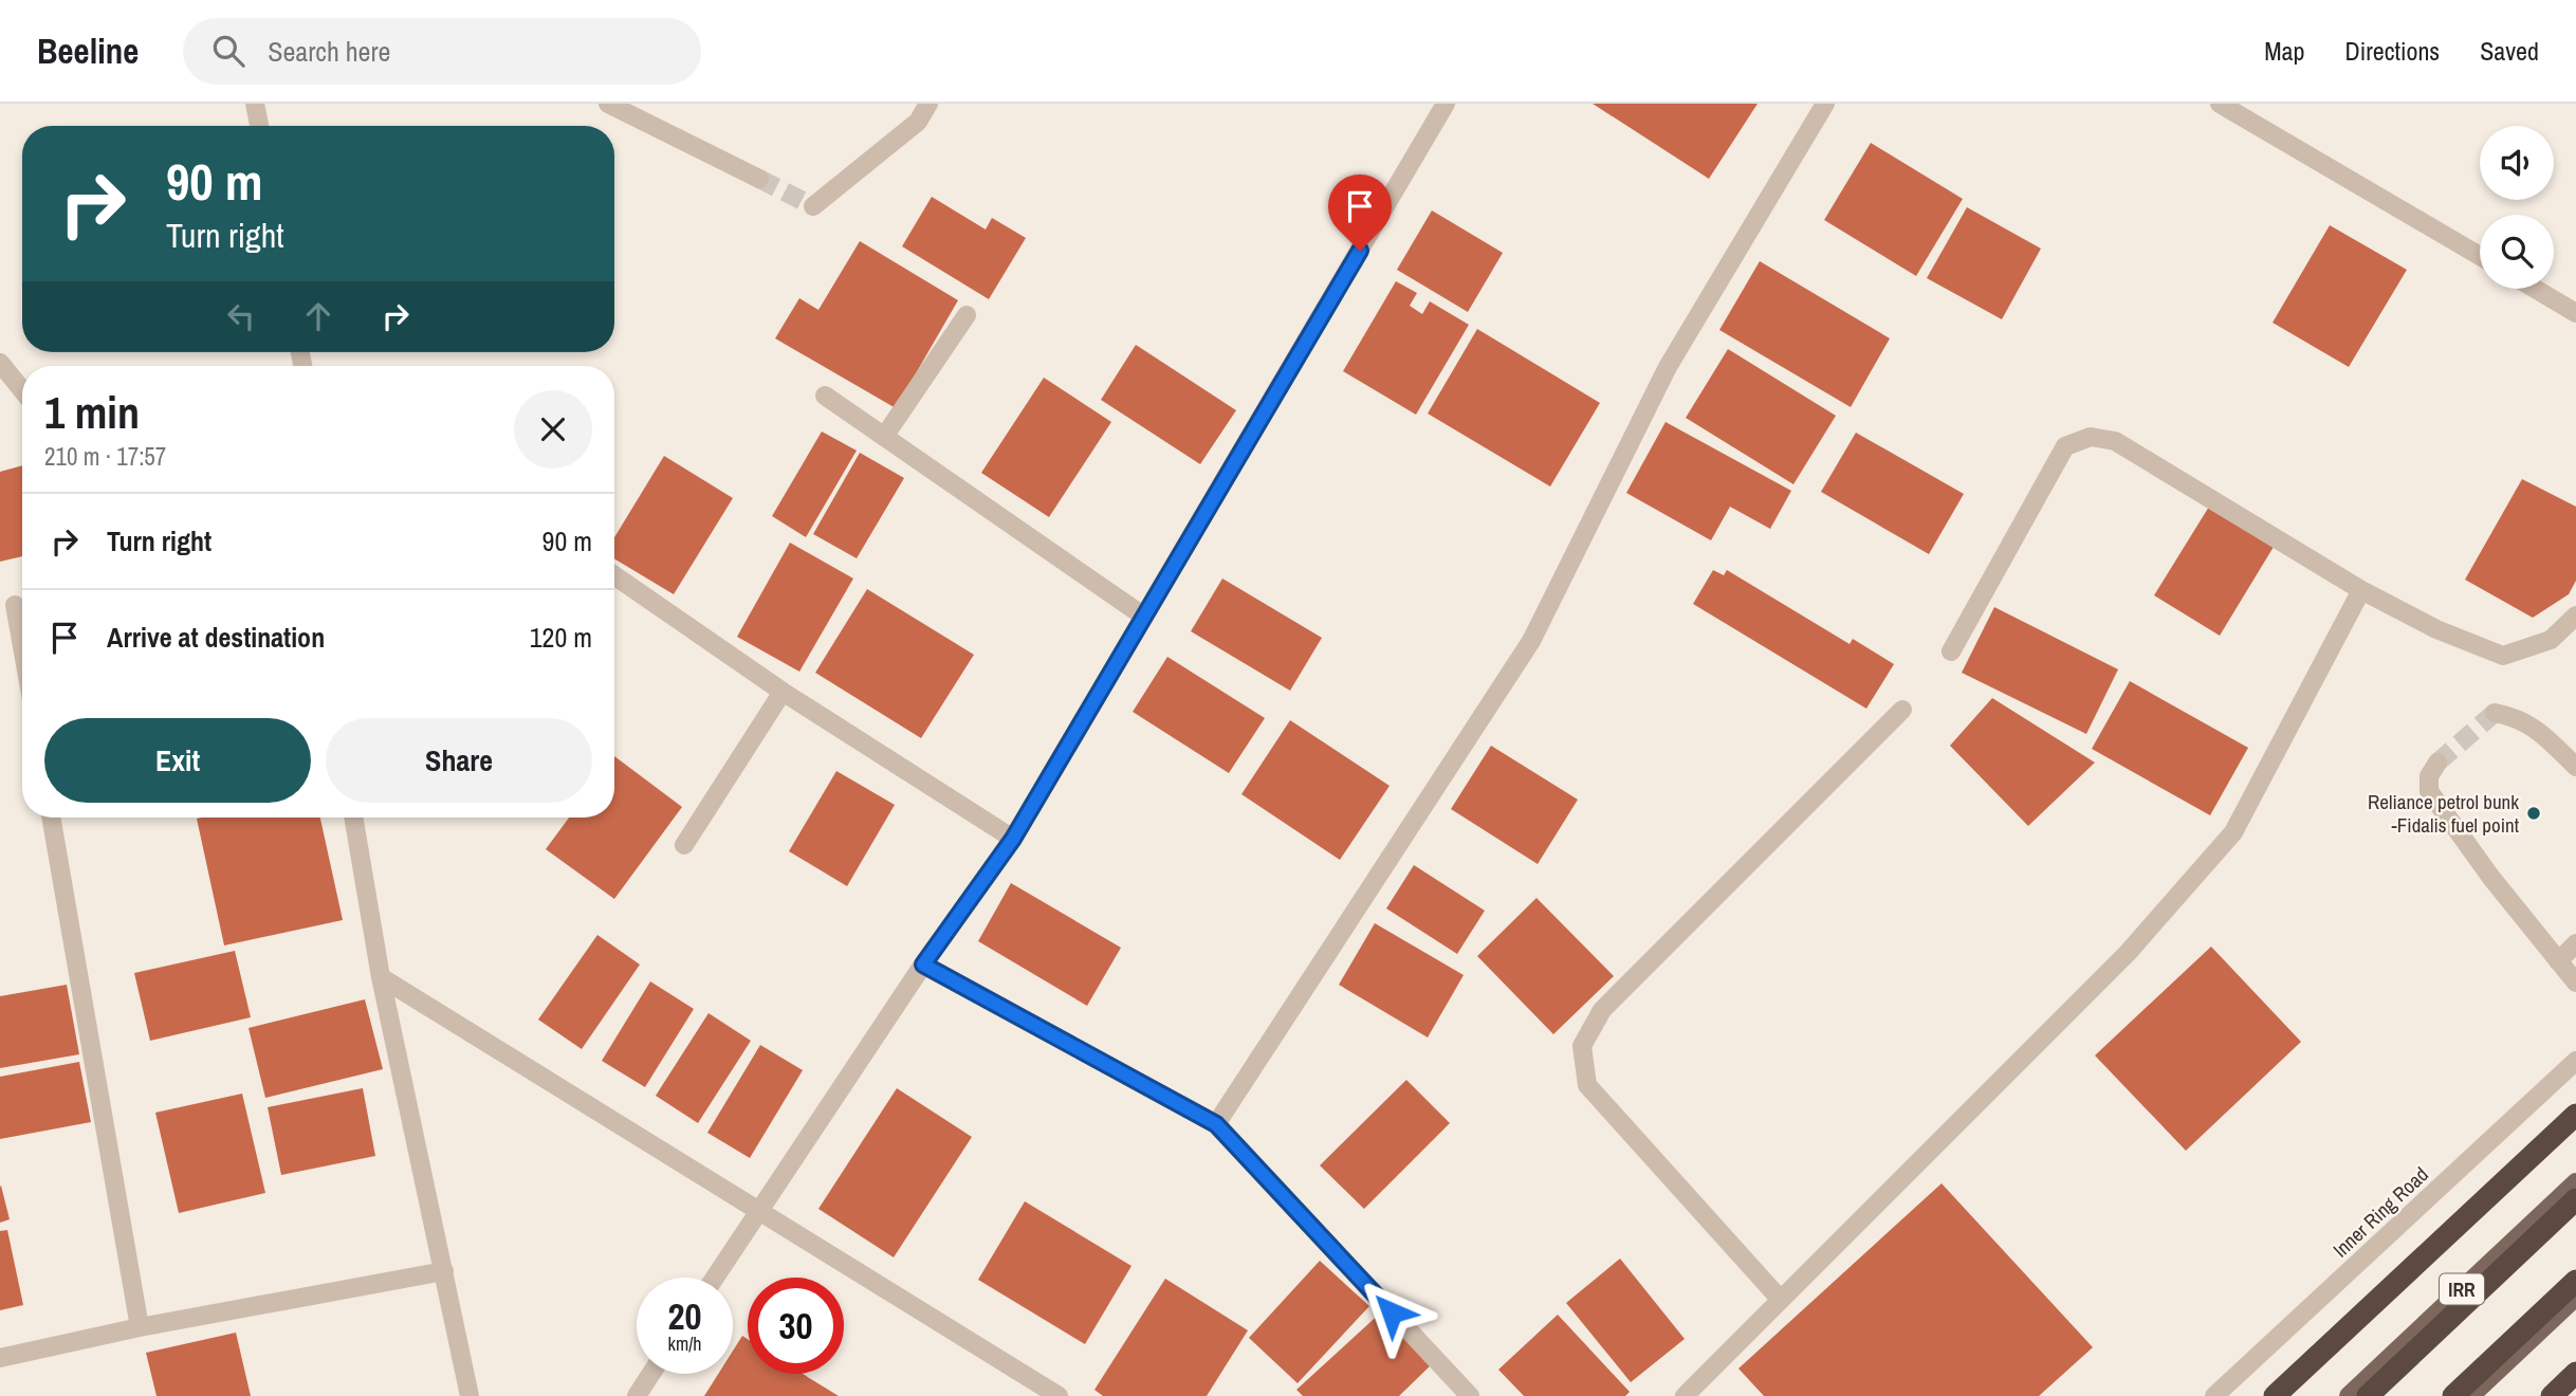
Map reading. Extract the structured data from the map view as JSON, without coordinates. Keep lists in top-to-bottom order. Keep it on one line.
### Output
{"streets":{"main road":["IRR"],"street":["Inner Ring Road"]},"places":["Reliance petrol bunk -Fidalis fuel point"],"page":{"header":"Beeline","search":"Search here","nav":["Map","Directions","Saved"],"turn":["90 m","Turn right"],"heading":["1 min","210 m · 17:57"],"list":[{"name":"Turn right","value":"90 m"},{"name":"Arrive at destination","value":"120 m"}],"buttons":["Exit","Share"],"speed":"20 km/h","limit":"30"}}
